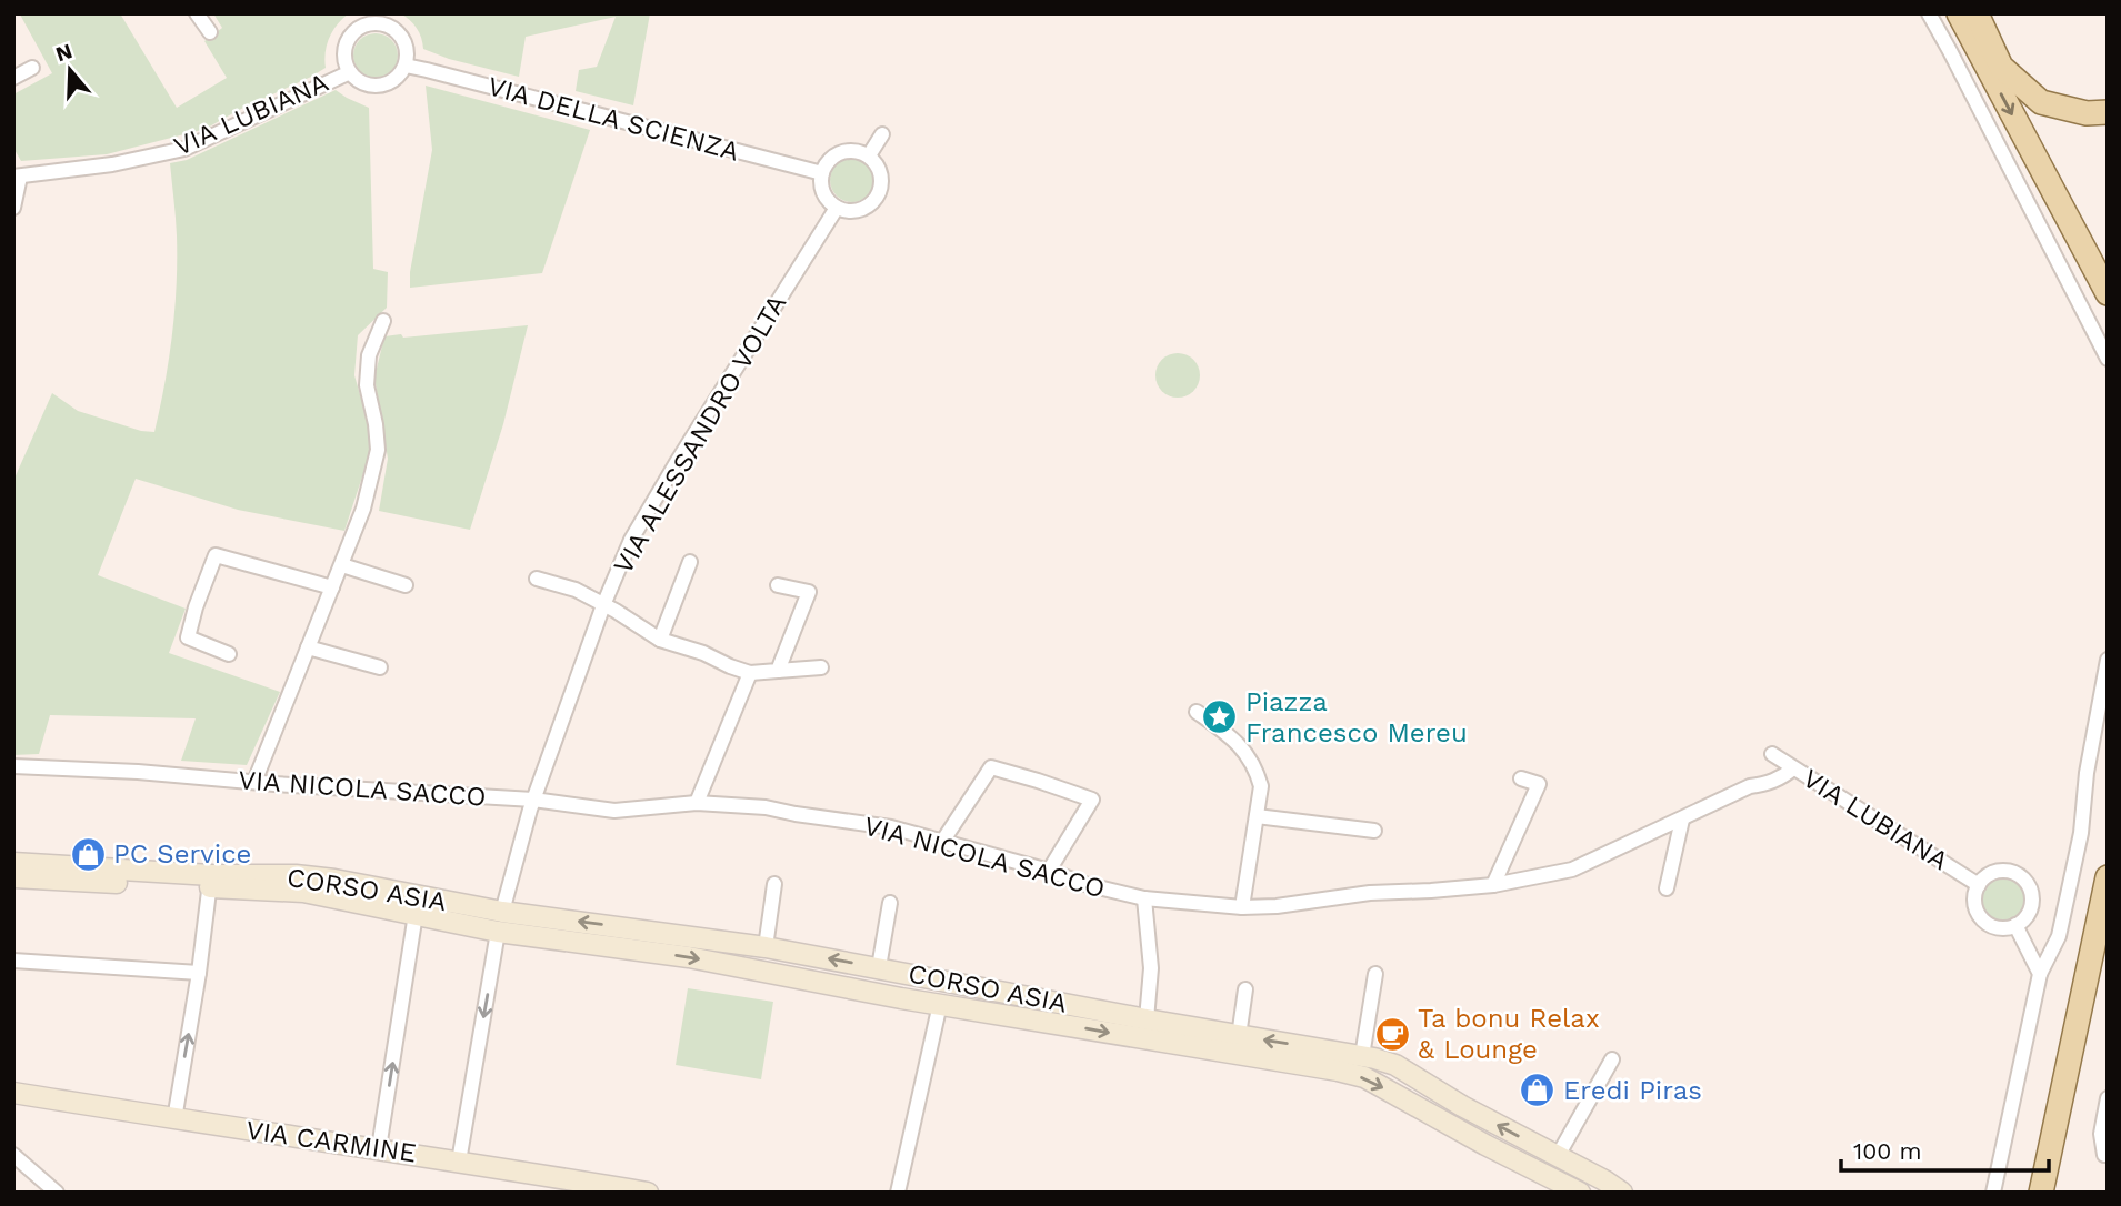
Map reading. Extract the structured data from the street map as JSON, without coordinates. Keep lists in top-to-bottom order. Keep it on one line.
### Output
{"streets":{"street":["VIA LUBIANA","VIA DELLA SCIENZA","VIA ALESSANDRO VOLTA","VIA NICOLA SACCO","CORSO ASIA","VIA CARMINE"]},"crossings":[["VIA LUBIANA","VIA DELLA SCIENZA"],["VIA LUBIANA","VIA NICOLA SACCO"],["VIA DELLA SCIENZA","VIA ALESSANDRO VOLTA"],["VIA ALESSANDRO VOLTA","VIA NICOLA SACCO"],["VIA ALESSANDRO VOLTA","CORSO ASIA"],["VIA ALESSANDRO VOLTA","VIA CARMINE"]],"places":{"place":["Piazza Francesco Mereu"],"shop":["PC Service","Eredi Piras"],"cafe":["Ta bonu Relax & Lounge"]},"scale_bar":"100 m","north":"top"}
